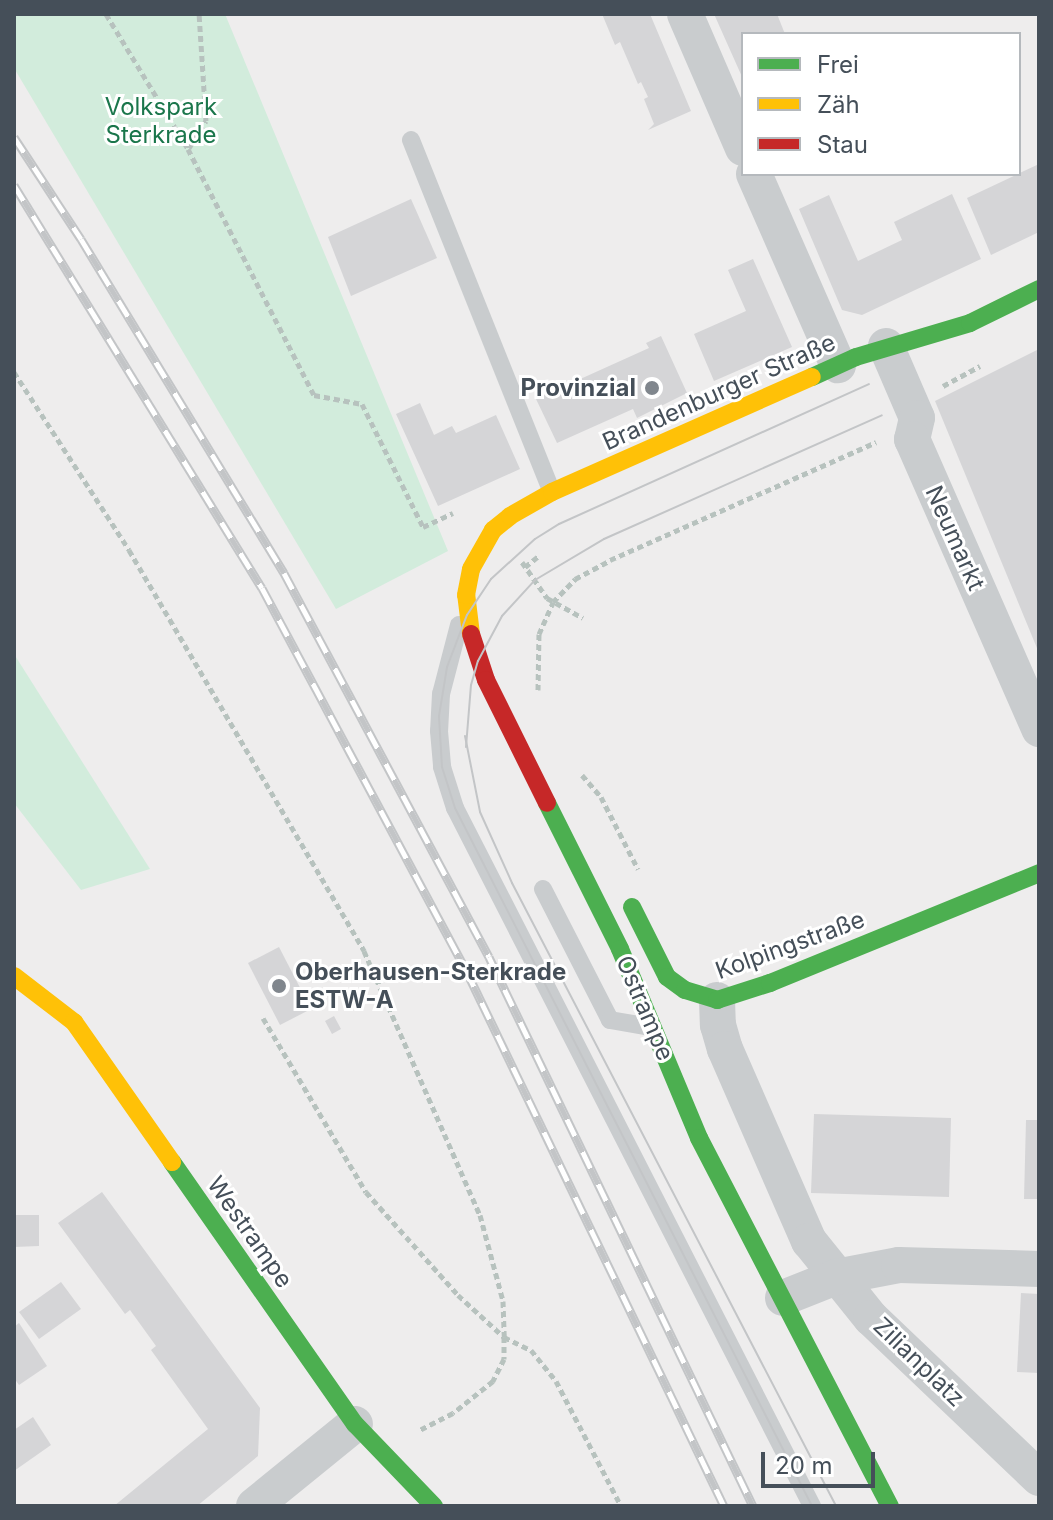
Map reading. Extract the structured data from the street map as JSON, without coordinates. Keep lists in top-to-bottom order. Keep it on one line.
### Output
{"streets":{"main road":["Brandenburger Straße","Kolpingstraße","Ostrampe","Westrampe"],"street":["Neumarkt","Zilianplatz"]},"crossings":[["Brandenburger Straße","Neumarkt"],["Brandenburger Straße","Ostrampe"]],"parks":["Volkspark Sterkrade"],"places":["Provinzial","Oberhausen-Sterkrade ESTW-A"],"legend":["Frei","Zäh","Stau"],"scale_bar":"20 m"}
